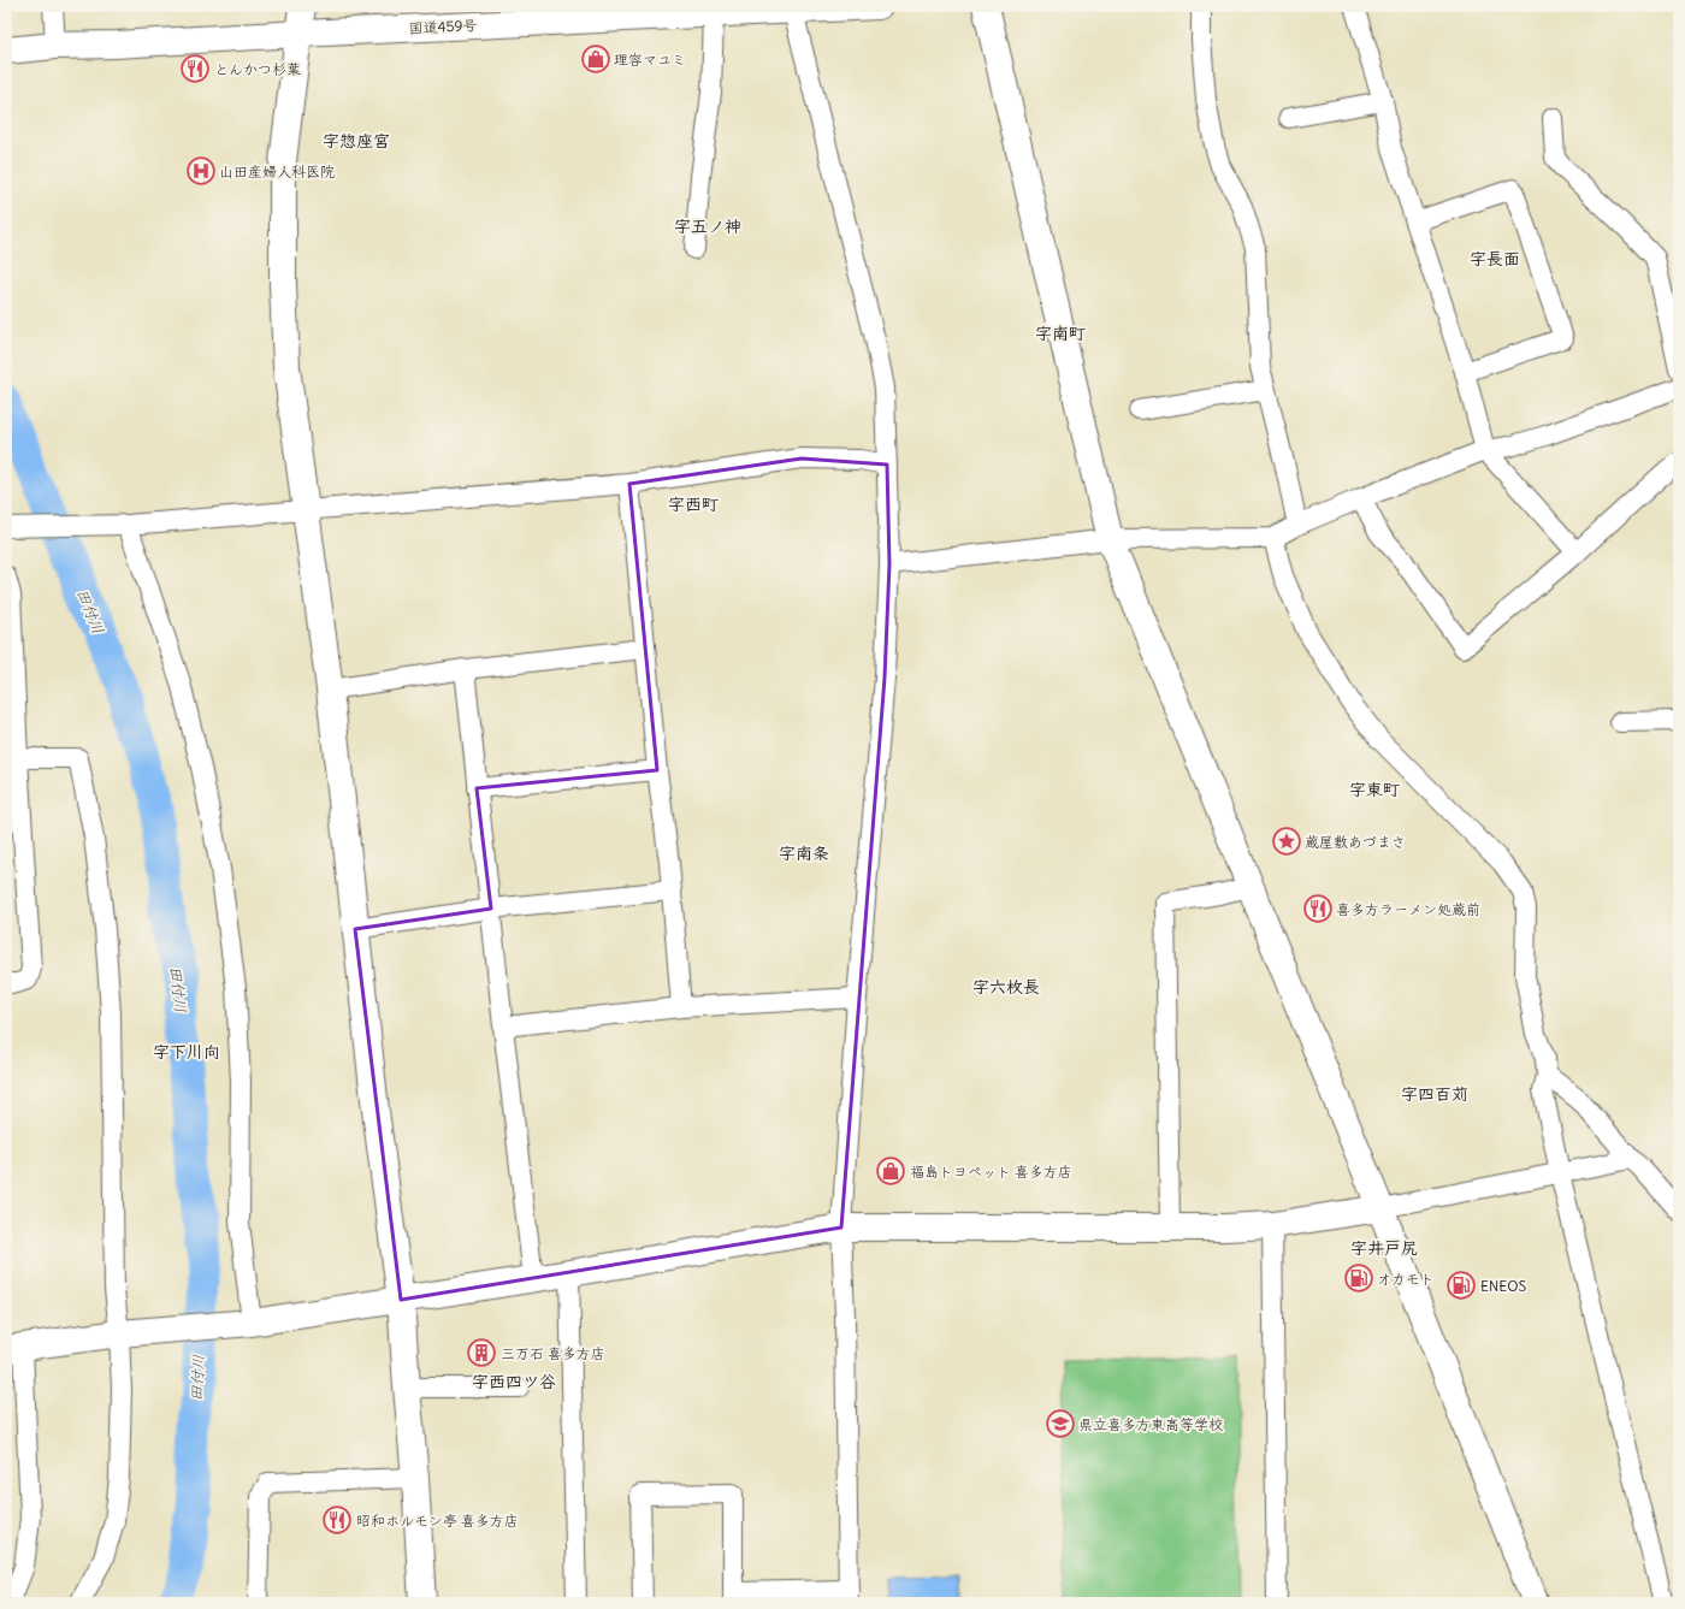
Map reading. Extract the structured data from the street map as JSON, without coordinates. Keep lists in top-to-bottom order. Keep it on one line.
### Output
{"streets":{"main road":["国道459号"]},"districts":["字惣座宮","字五ノ神","字長面","字南町","字西町","字東町","字南条","字六枚長","字下川向","字四百苅","字井戸尻","字西四ツ谷"],"water":["田付川"],"places":{"shop":["理容マユミ","福島トヨペット 喜多方店"],"restaurant":["とんかつ杉葉","喜多方ラーメン処蔵前","昭和ホルモン亭 喜多方店"],"hospital":["山田産婦人科医院"],"place":["蔵屋敷あづまさ"],"fuel station":["オカモト","ENEOS"],"building":["三万石 喜多方店"],"school or university":["県立喜多方東高等学校"]}}
